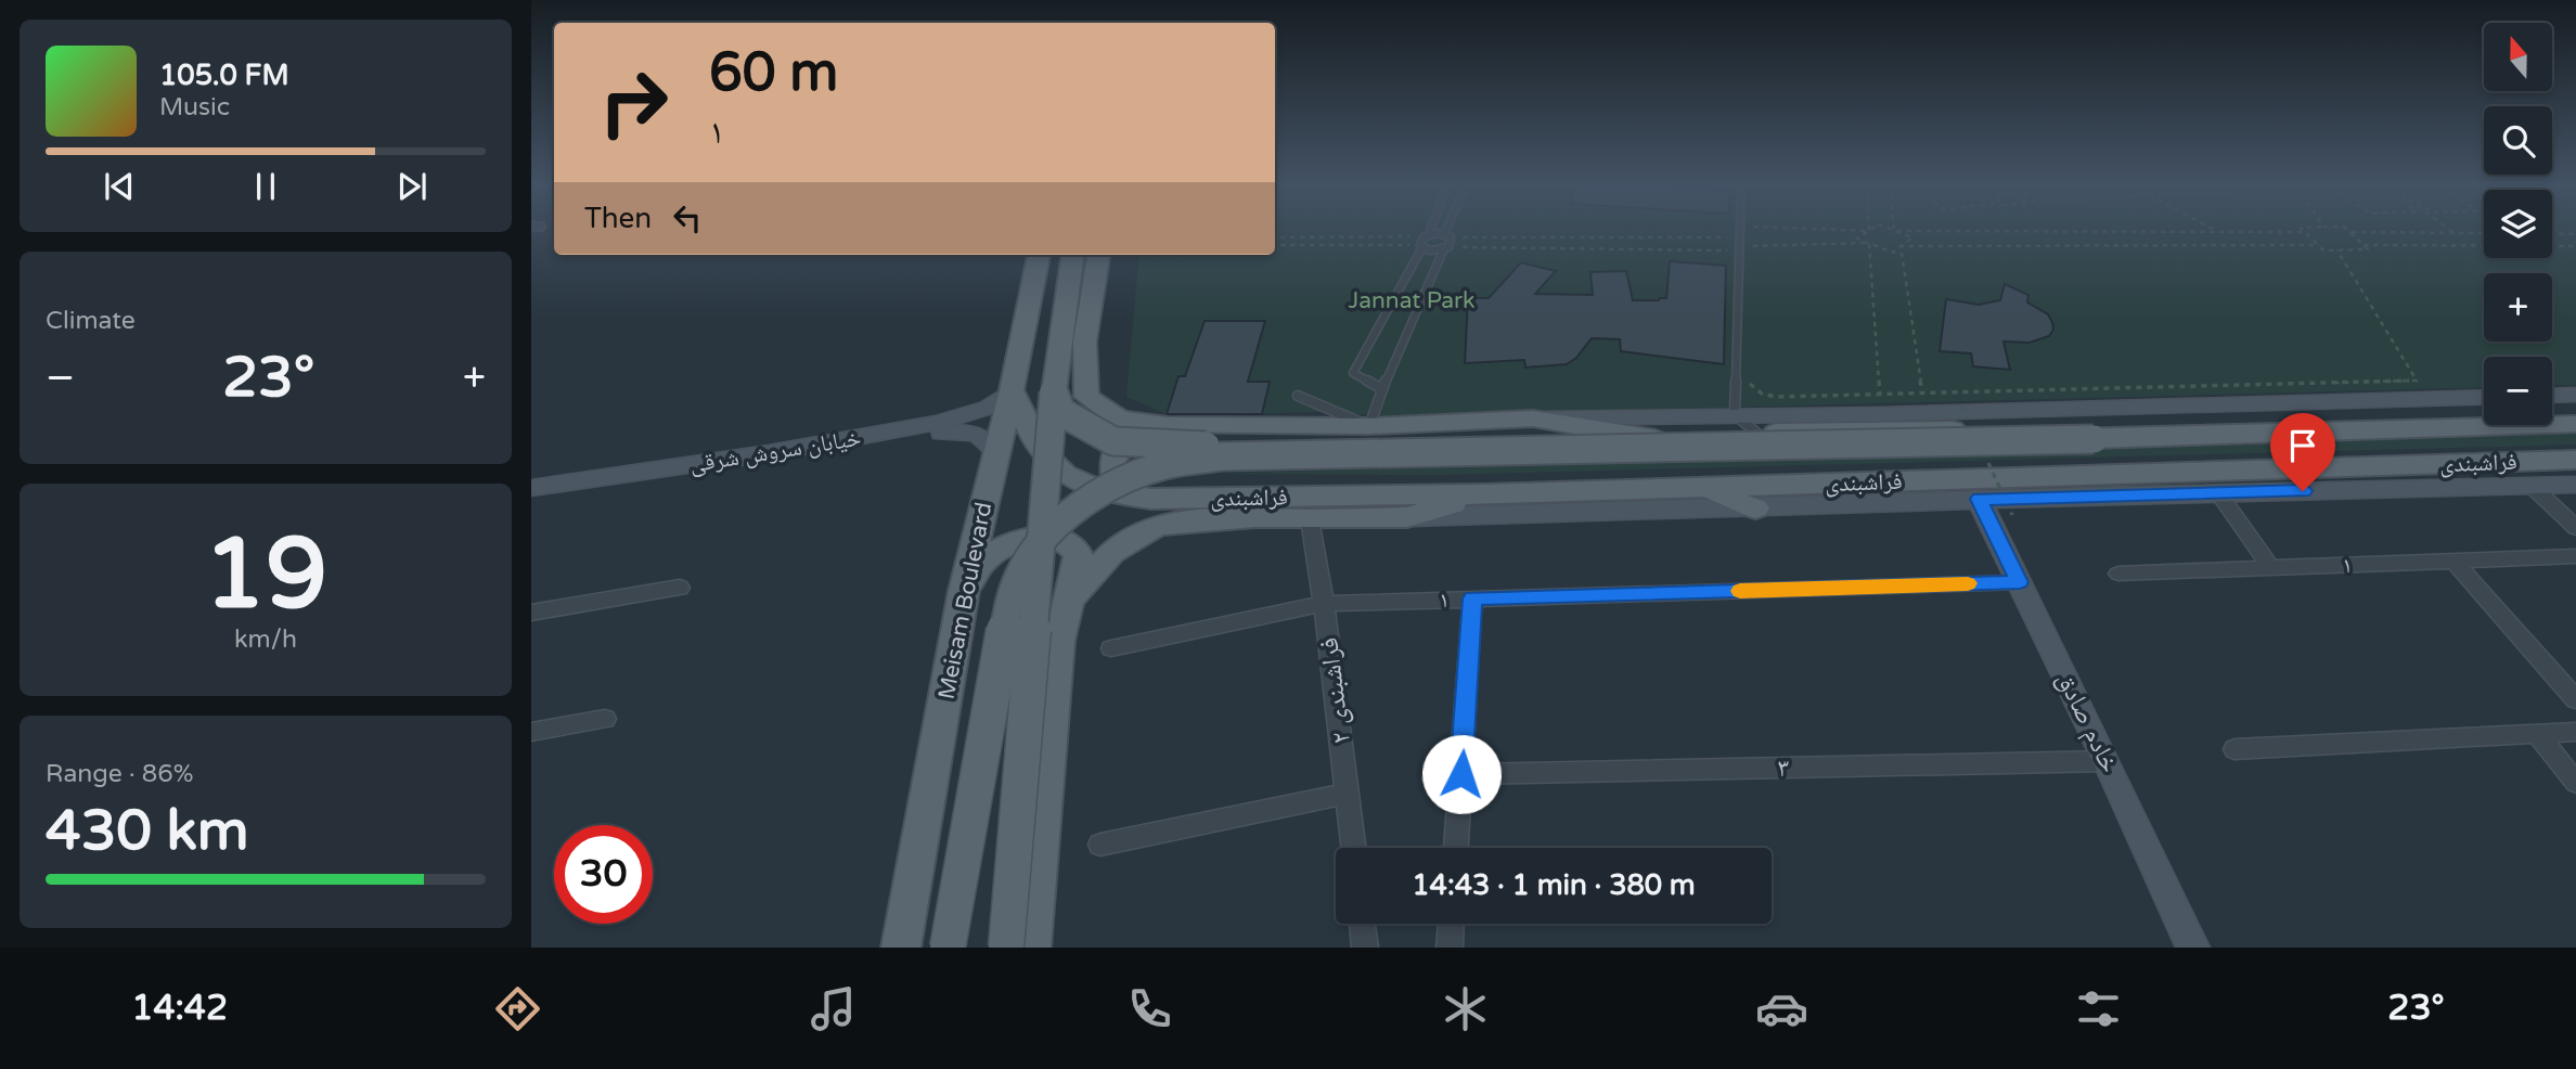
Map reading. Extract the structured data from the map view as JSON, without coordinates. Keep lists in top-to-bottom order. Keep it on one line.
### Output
{"streets":{"main road":["خیابان سروش شرقی","فراشبندی","Meisam Boulevard","خادم صادق"],"street":["۱","۲ فراشبندی","۳"]},"crossings":[["خیابان سروش شرقی","فراشبندی"],["خیابان سروش شرقی","Meisam Boulevard"],["فراشبندی","Meisam Boulevard"],["فراشبندی","خادم صادق"],["۱","۲ فراشبندی"],["۱","خادم صادق"],["خادم صادق","۳"]],"parks":["Jannat Park"],"north":"top","page":{"map_buttons":["+","−"],"turn":["60 m","۱"],"song":["105.0 FM","Music"],"then":"Then","tile":["Climate",["19","km/h"],["Range · 86%","430 km"]],"heat":["−","23°","+"],"limit":"30","trip":"14:43 · 1 min · 380 m","tabs":["14:42","23°"]}}
